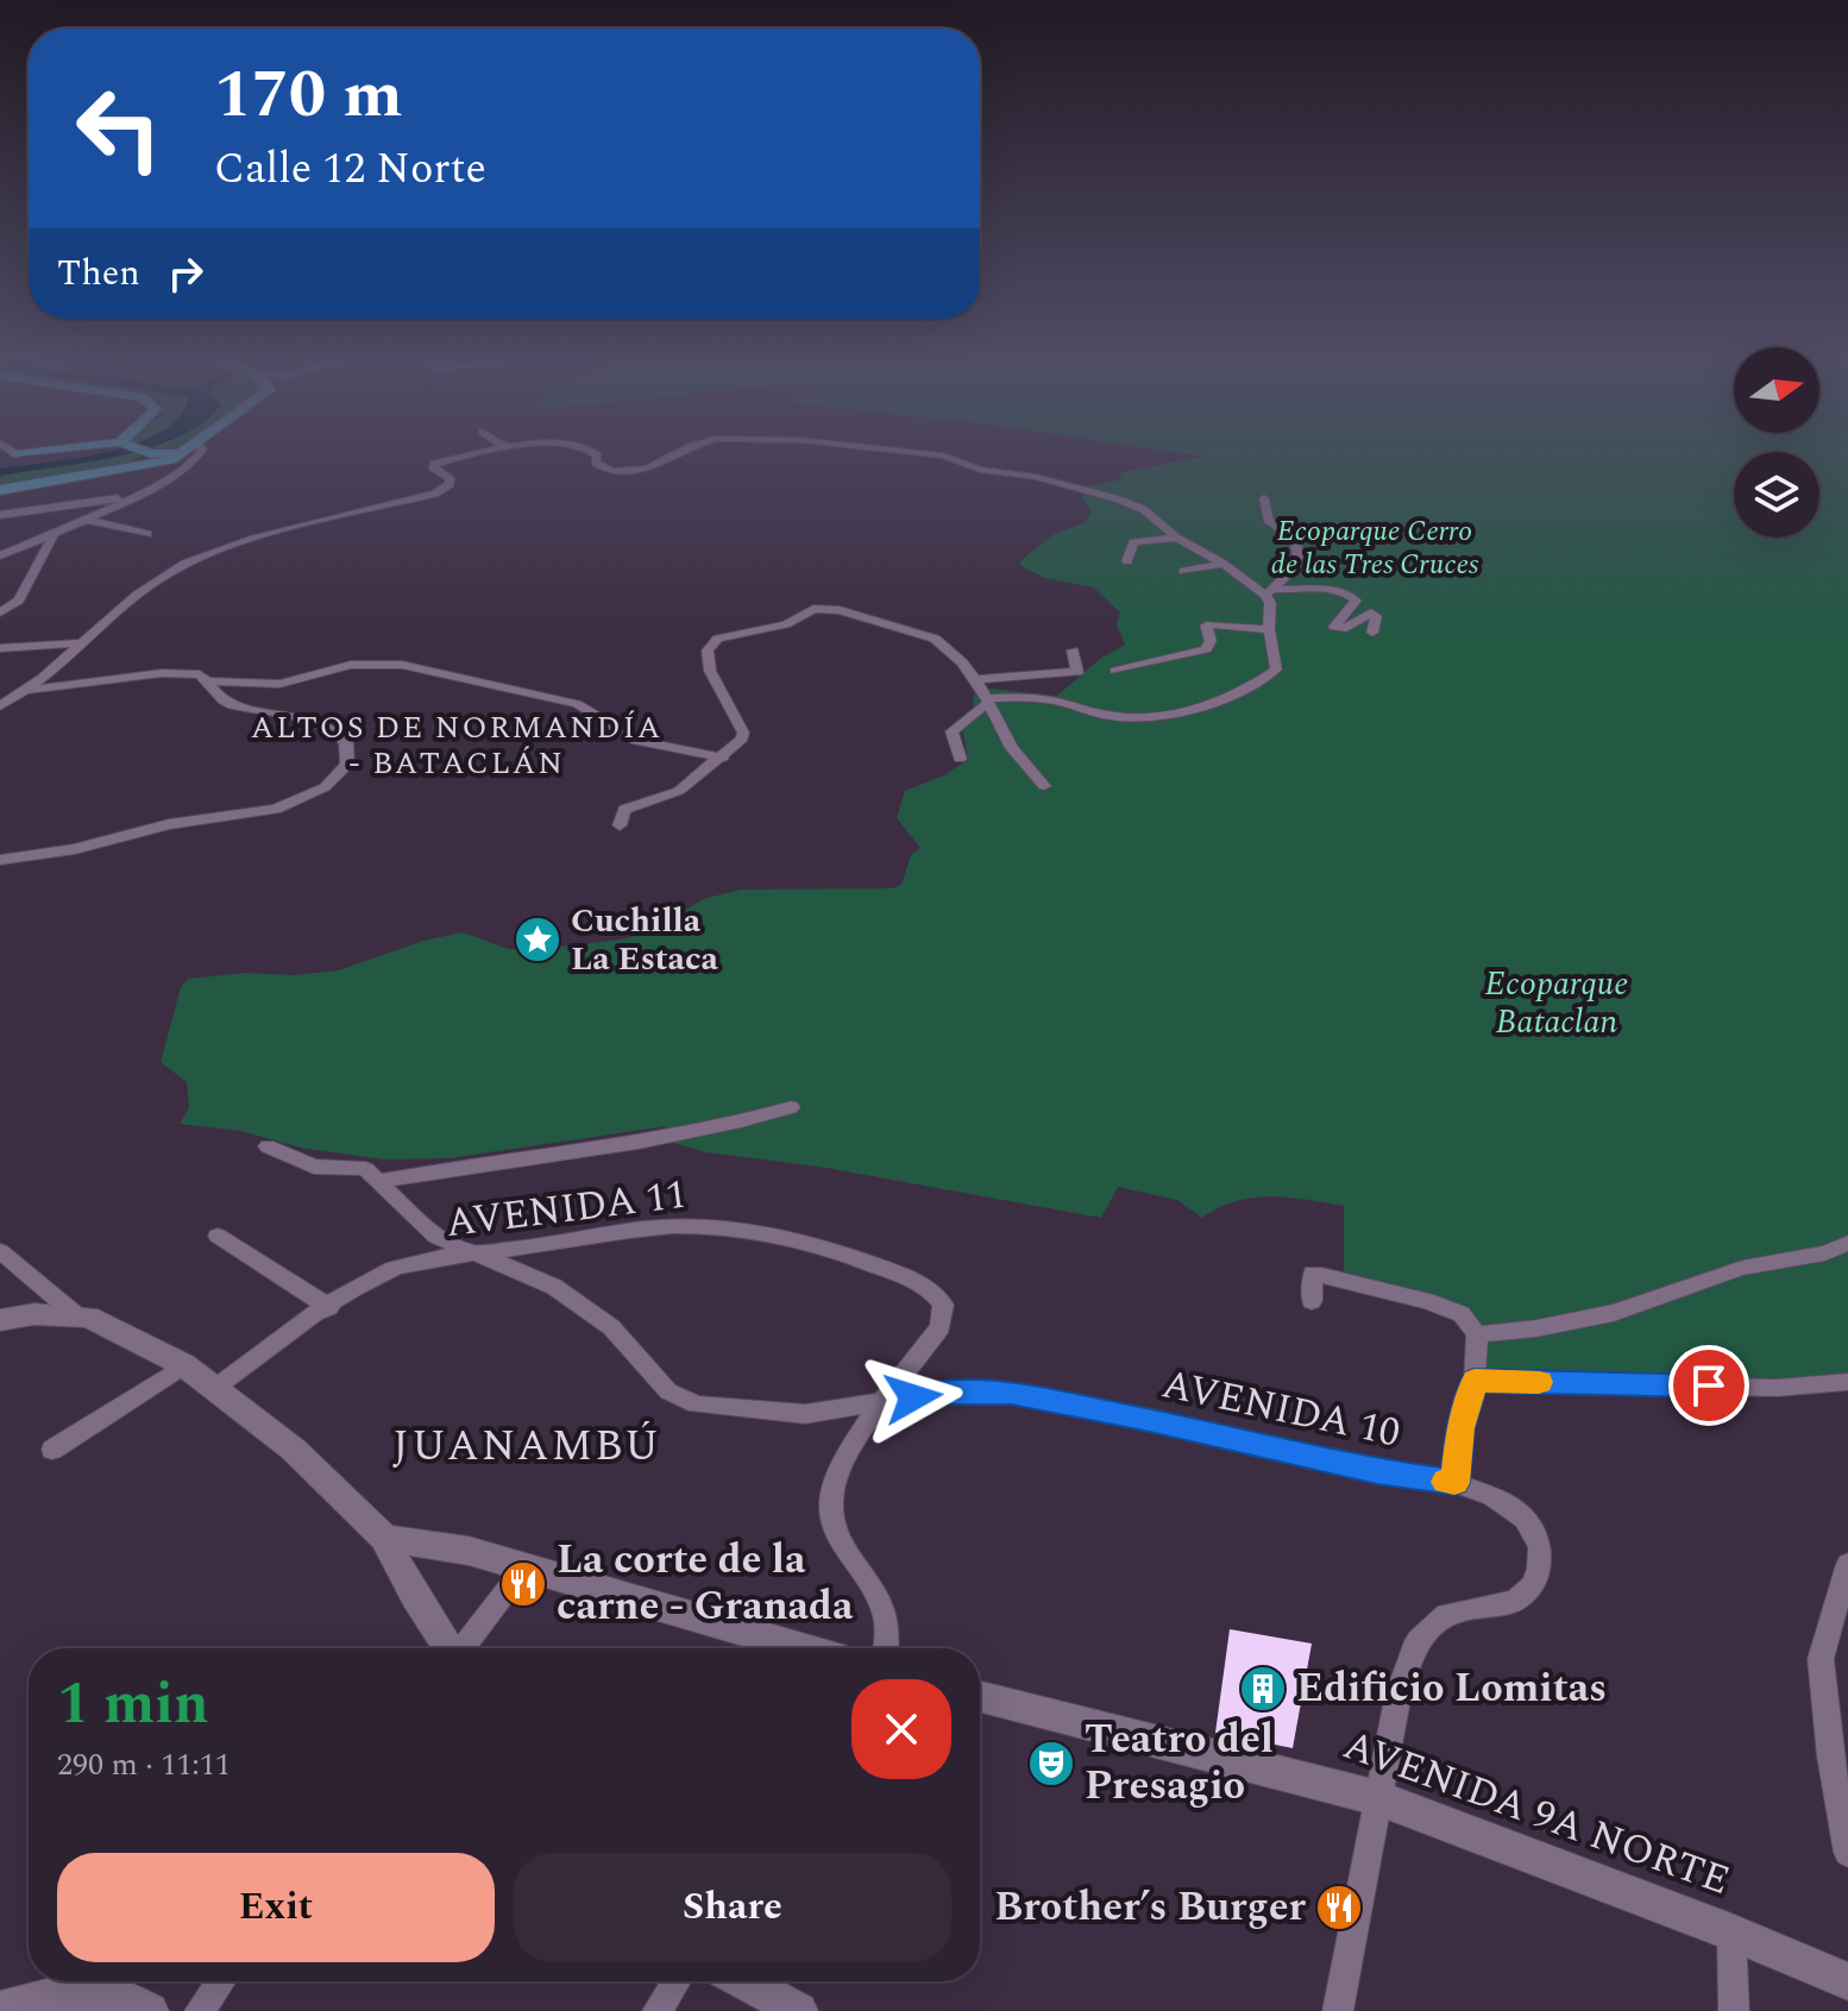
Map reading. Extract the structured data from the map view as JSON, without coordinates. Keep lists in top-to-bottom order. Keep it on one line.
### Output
{"streets":{"street":["AVENIDA 11","AVENIDA 10","AVENIDA 9A NORTE"]},"crossings":[["AVENIDA 11","AVENIDA 10"],["AVENIDA 10","AVENIDA 9A NORTE"]],"districts":["ALTOS DE NORMANDÍA - BATACLÁN","JUANAMBÚ"],"parks":["Ecoparque Cerro de las Tres Cruces","Ecoparque Bataclan"],"places":{"place":["Cuchilla La Estaca"],"restaurant":["La corte de la carne - Granada","Brother’s Burger"],"building":["Edificio Lomitas"],"theatre":["Teatro del Presagio"]},"north":"right","page":{"turn":["170 m","Calle 12 Norte"],"then":"Then","heading":["1 min","290 m · 11:11"],"buttons":["Exit","Share"]}}
